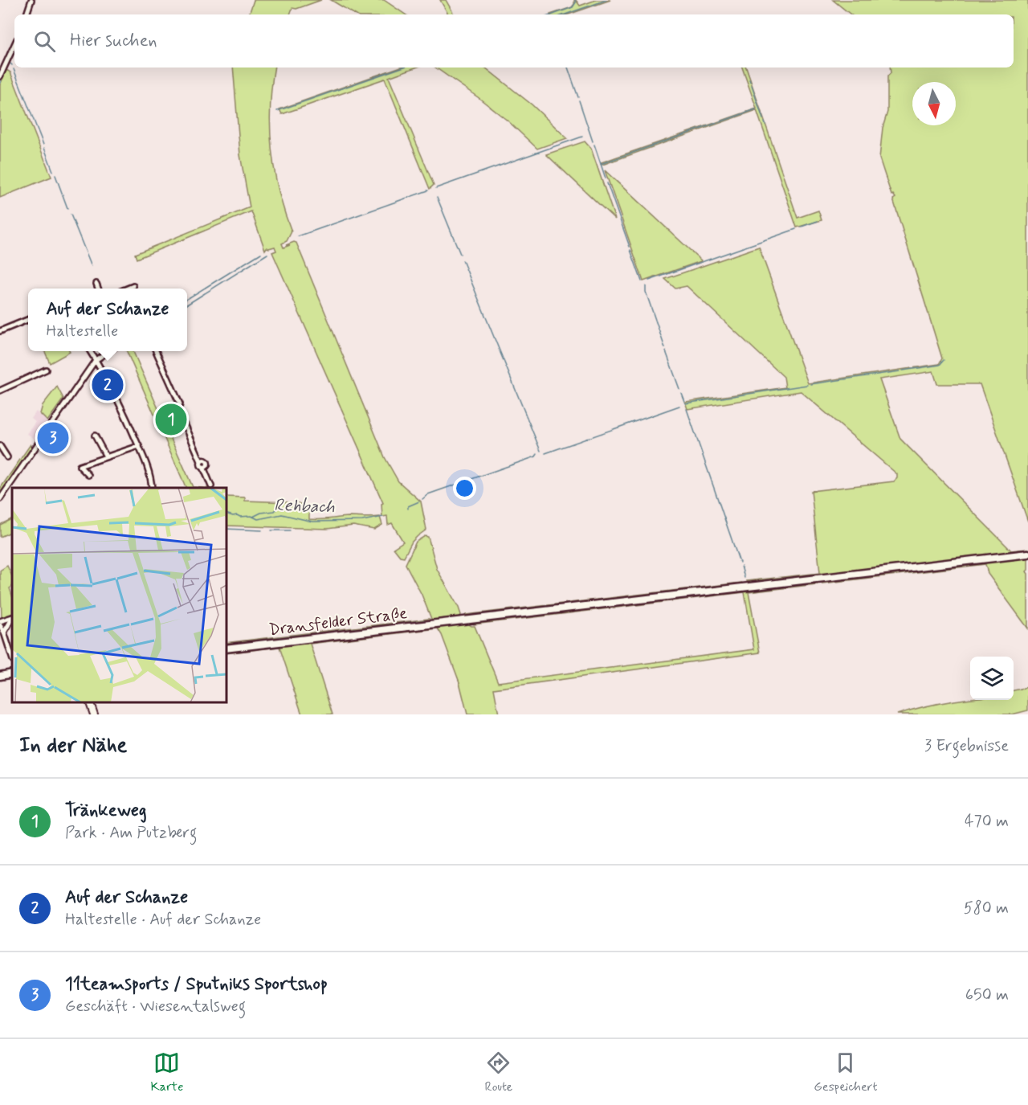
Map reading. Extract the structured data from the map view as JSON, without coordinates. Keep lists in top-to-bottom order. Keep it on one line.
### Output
{"streets":{"main road":["Dransfelder Straße"]},"water":["Rehbach"],"north":"bottom","page":{"search":"Hier suchen","popup":["Auf der Schanze","Haltestelle"],"pins":["2","1","3"],"heading":["In der Nähe","3 Ergebnisse"],"list":[{"mark":"1","name":"Tränkeweg","note":"Park · Am Putzberg","value":"470 m"},{"mark":"2","name":"Auf der Schanze","note":"Haltestelle · Auf der Schanze","value":"580 m"},{"mark":"3","name":"11teamsports / Sputniks Sportshop","note":"Geschäft · Wiesentalsweg","value":"650 m"}],"nav":["Karte","Route","Gespeichert"]}}
